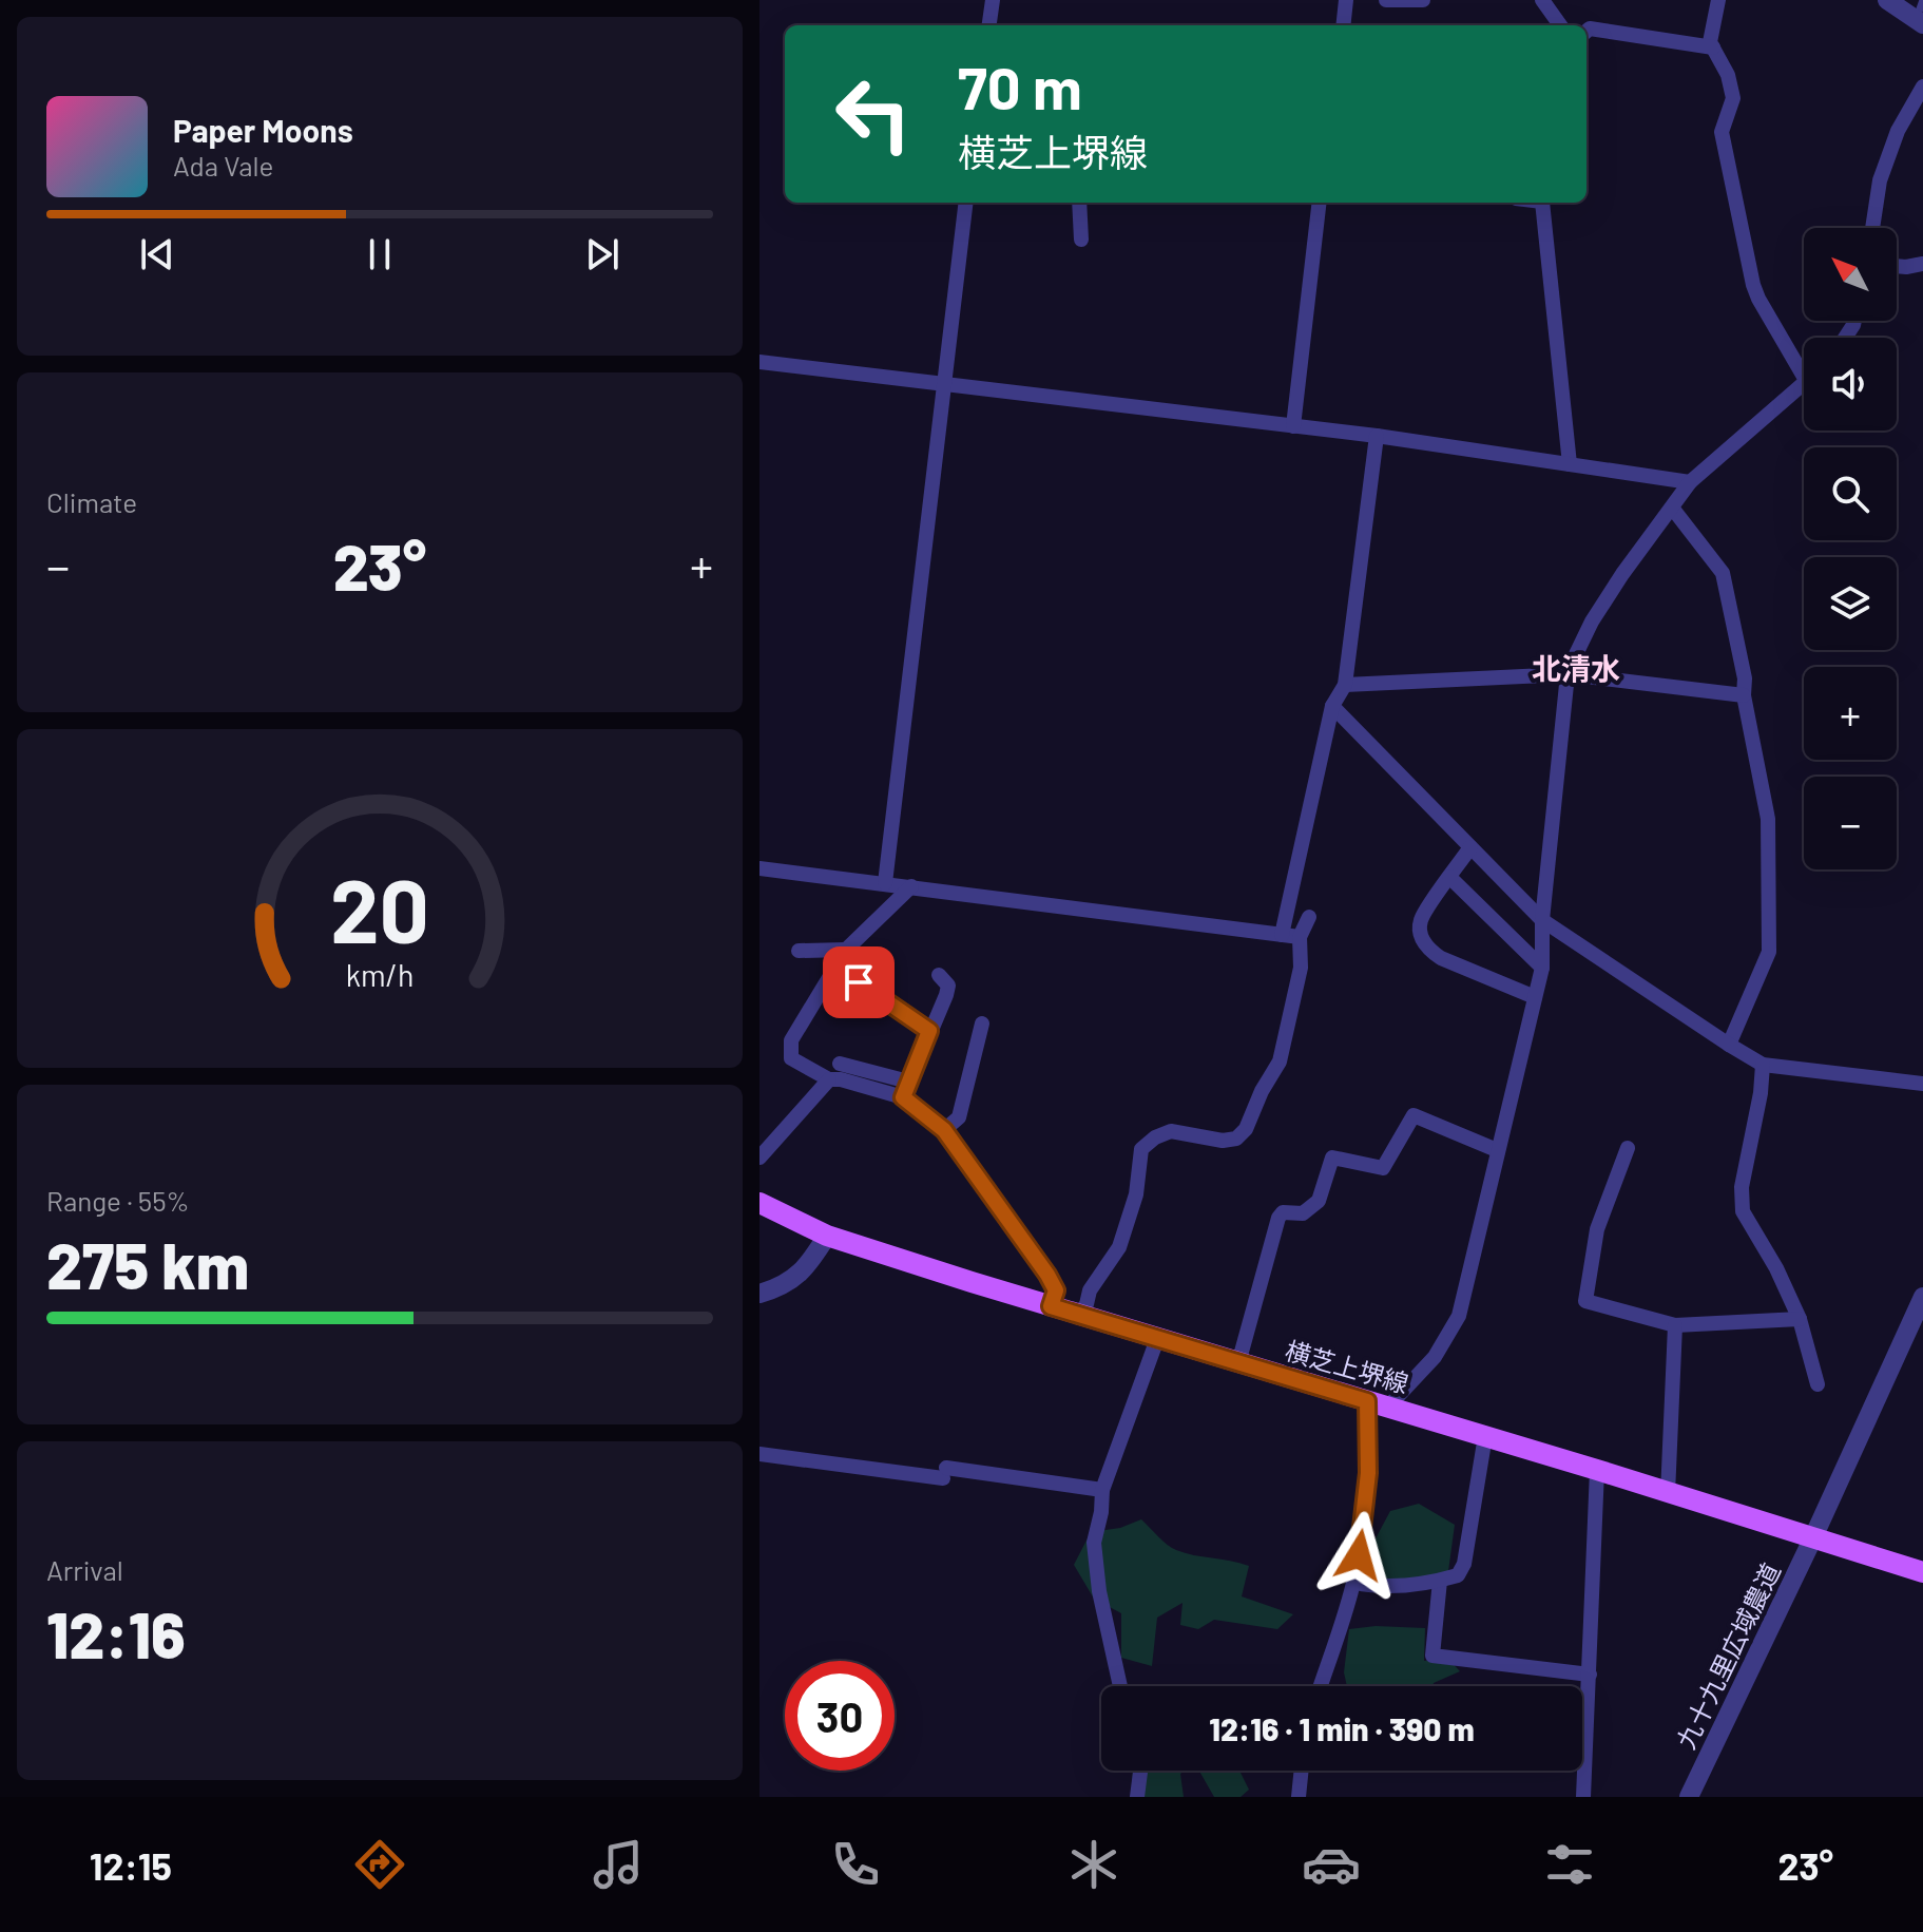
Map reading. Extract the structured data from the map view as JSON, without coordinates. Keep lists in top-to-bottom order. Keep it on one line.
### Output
{"streets":{"main road":["横芝上堺線"],"street":["九十九里広域農道"]},"crossings":[["横芝上堺線","九十九里広域農道"]],"districts":["北清水"],"north":"top left","page":{"turn":["70 m","横芝上堺線"],"song":["Paper Moons","Ada Vale"],"map_buttons":["+","−"],"tile":["Climate",["Range · 55%","275 km"],["Arrival","12:16"]],"heat":["−","23°","+"],"limit":"30","trip":"12:16 · 1 min · 390 m","tabs":["12:15","23°"],"gauge":["20","km/h"]}}
